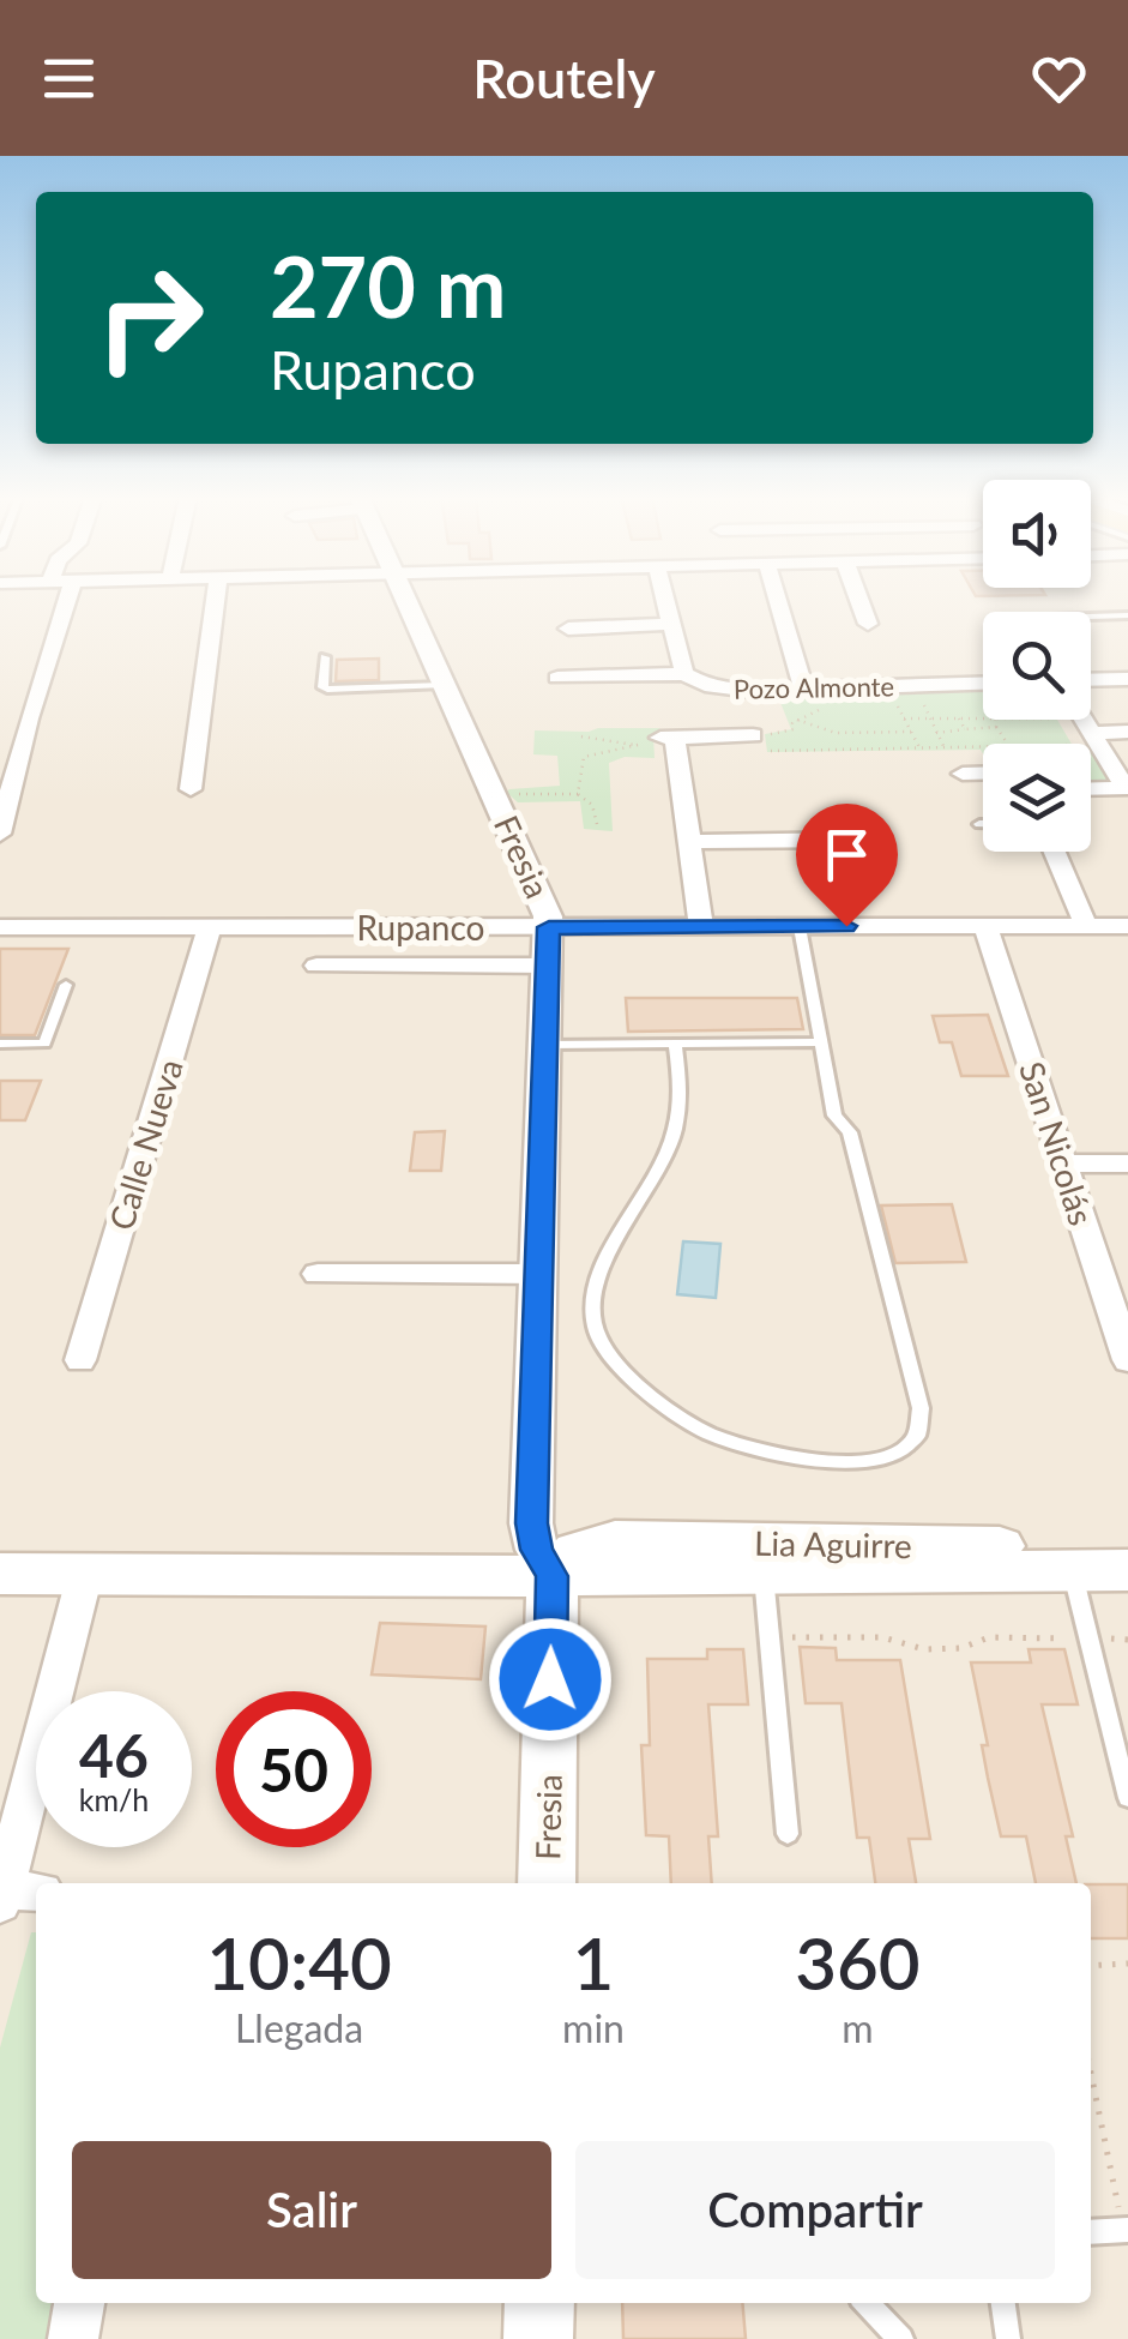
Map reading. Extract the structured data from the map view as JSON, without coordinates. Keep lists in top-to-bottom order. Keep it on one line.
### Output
{"streets":{"main road":["Fresia","Lia Aguirre"],"street":["Pozo Almonte","Rupanco","San Nicolás","Calle Nueva"]},"crossings":[["Fresia","Rupanco"],["Fresia","Lia Aguirre"],["Rupanco","San Nicolás"],["Rupanco","Calle Nueva"]],"page":{"header":"Routely","turn":["270 m","Rupanco"],"speed":"46 km/h","limit":"50","eta":["10:40","Llegada","1","min","360","m"],"buttons":["Salir","Compartir"]}}
